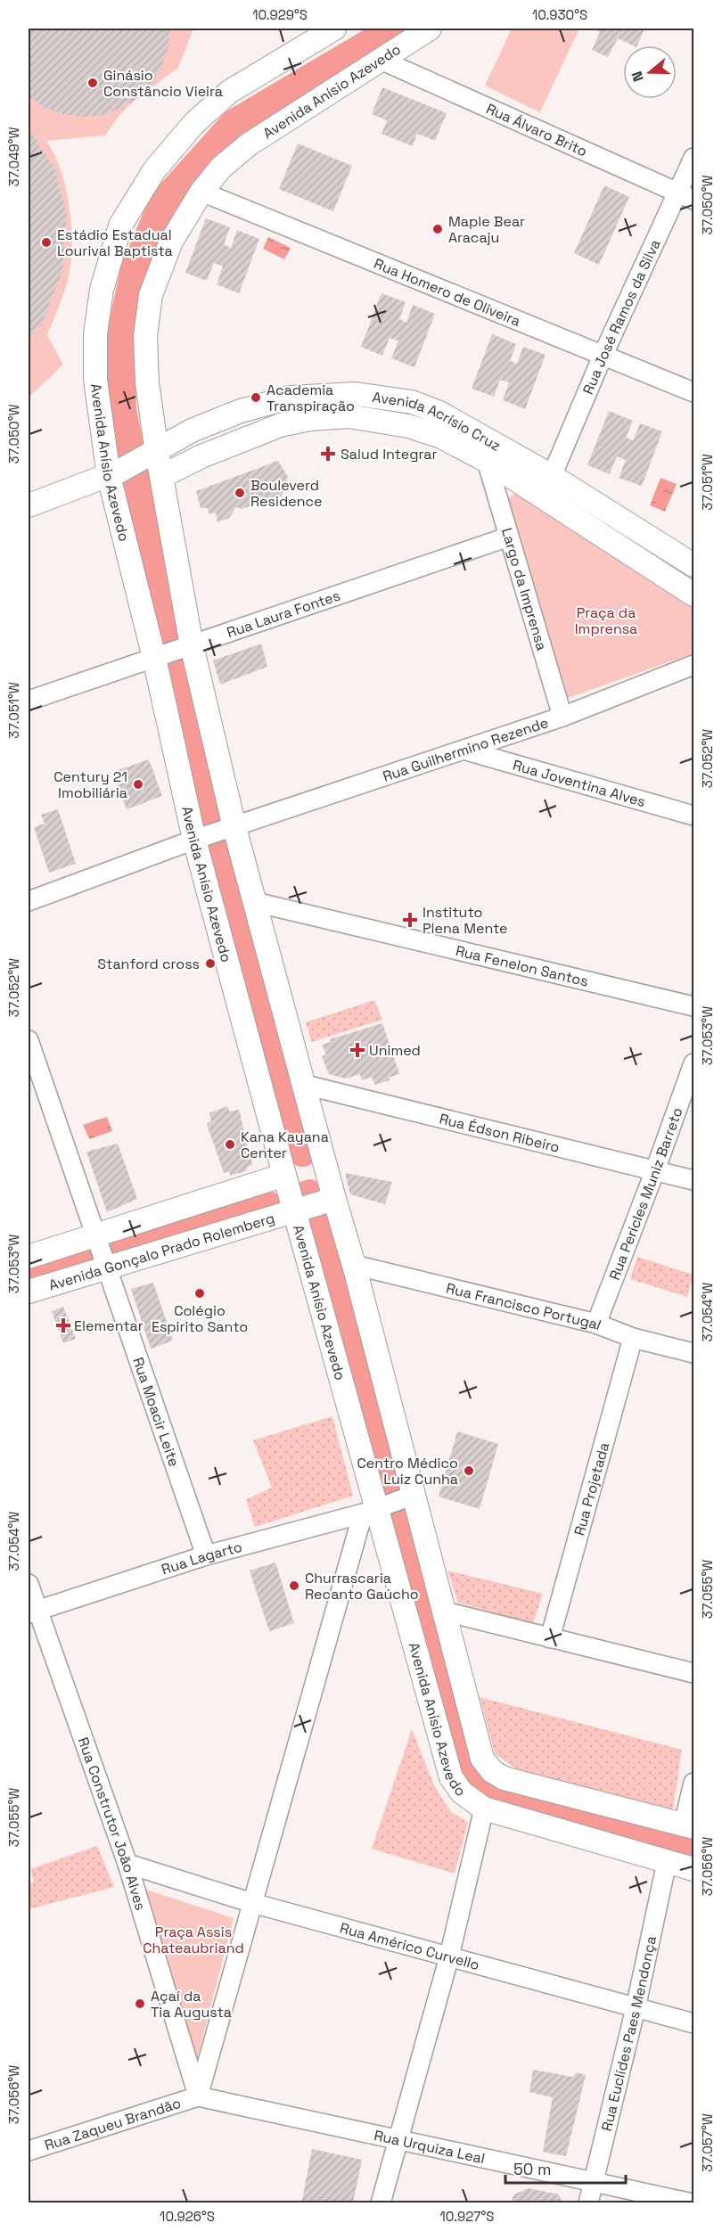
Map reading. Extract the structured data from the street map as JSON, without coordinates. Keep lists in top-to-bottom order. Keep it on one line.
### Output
{"streets":{"street":["Avenida Anísio Azevedo","Rua Álvaro Brito","Rua Homero de Oliveira","Rua José Ramos da Silva","Avenida Acrísio Cruz","Largo da Imprensa","Rua Laura Fontes","Rua Guilhermino Rezende","Rua Joventina Alves","Rua Fenelon Santos","Rua Édson Ribeiro","Rua Pericles Muniz Barreto","Avenida Gonçalo Prado Rolemberg","Rua Francisco Portugal","Rua Moacir Leite","Rua Projetada","Rua Lagarto","Rua Construtor João Alves","Rua Américo Curvello","Rua Euclídes Paes Mendonça","Rua Zaqueu Brandão","Rua Urquiza Leal"]},"crossings":[["Avenida Anísio Azevedo","Rua Álvaro Brito"],["Avenida Anísio Azevedo","Rua Homero de Oliveira"],["Avenida Anísio Azevedo","Avenida Acrísio Cruz"],["Avenida Anísio Azevedo","Rua Laura Fontes"],["Avenida Anísio Azevedo","Rua Guilhermino Rezende"],["Avenida Anísio Azevedo","Rua Fenelon Santos"],["Avenida Anísio Azevedo","Rua Édson Ribeiro"],["Avenida Anísio Azevedo","Avenida Gonçalo Prado Rolemberg"],["Avenida Anísio Azevedo","Rua Francisco Portugal"],["Avenida Anísio Azevedo","Rua Lagarto"],["Avenida Anísio Azevedo","Rua Euclídes Paes Mendonça"],["Rua Álvaro Brito","Rua José Ramos da Silva"],["Rua Homero de Oliveira","Rua José Ramos da Silva"],["Rua José Ramos da Silva","Avenida Acrísio Cruz"],["Avenida Acrísio Cruz","Largo da Imprensa"],["Largo da Imprensa","Rua Laura Fontes"],["Largo da Imprensa","Rua Guilhermino Rezende"],["Rua Guilhermino Rezende","Rua Joventina Alves"],["Rua Édson Ribeiro","Rua Pericles Muniz Barreto"],["Rua Pericles Muniz Barreto","Rua Francisco Portugal"],["Avenida Gonçalo Prado Rolemberg","Rua Moacir Leite"],["Rua Francisco Portugal","Rua Projetada"],["Rua Moacir Leite","Rua Lagarto"],["Rua Lagarto","Rua Construtor João Alves"],["Rua Construtor João Alves","Rua Américo Curvello"],["Rua Construtor João Alves","Rua Zaqueu Brandão"],["Rua Construtor João Alves","Rua Urquiza Leal"],["Rua Américo Curvello","Rua Euclídes Paes Mendonça"],["Rua Euclídes Paes Mendonça","Rua Urquiza Leal"],["Rua Zaqueu Brandão","Rua Urquiza Leal"]],"parks":["Praça da Imprensa","Praça Assis Chateaubriand"],"places":{"other":["Ginásio Constâncio Vieira","Maple Bear Aracaju","Estádio Estadual Lourival Baptista","Academia Transpiração","Bouleverd Residence","Century 21 Imobiliária","Stanford cross","Kana Kayana Center","Colégio Espirito Santo","Centro Médico Luiz Cunha","Churrascaria Recanto Gaúcho","Açaí da Tia Augusta"],"health":["Salud Integrar","Instituto Plena Mente","Unimed","Elementar"]},"scale_bar":"50 m","north":"left","coordinates":["10.929°S","10.930°S","37.049°W","37.050°W","37.051°W","37.052°W","37.053°W","37.054°W","37.055°W","37.056°W","37.057°W","10.926°S","10.927°S"]}
